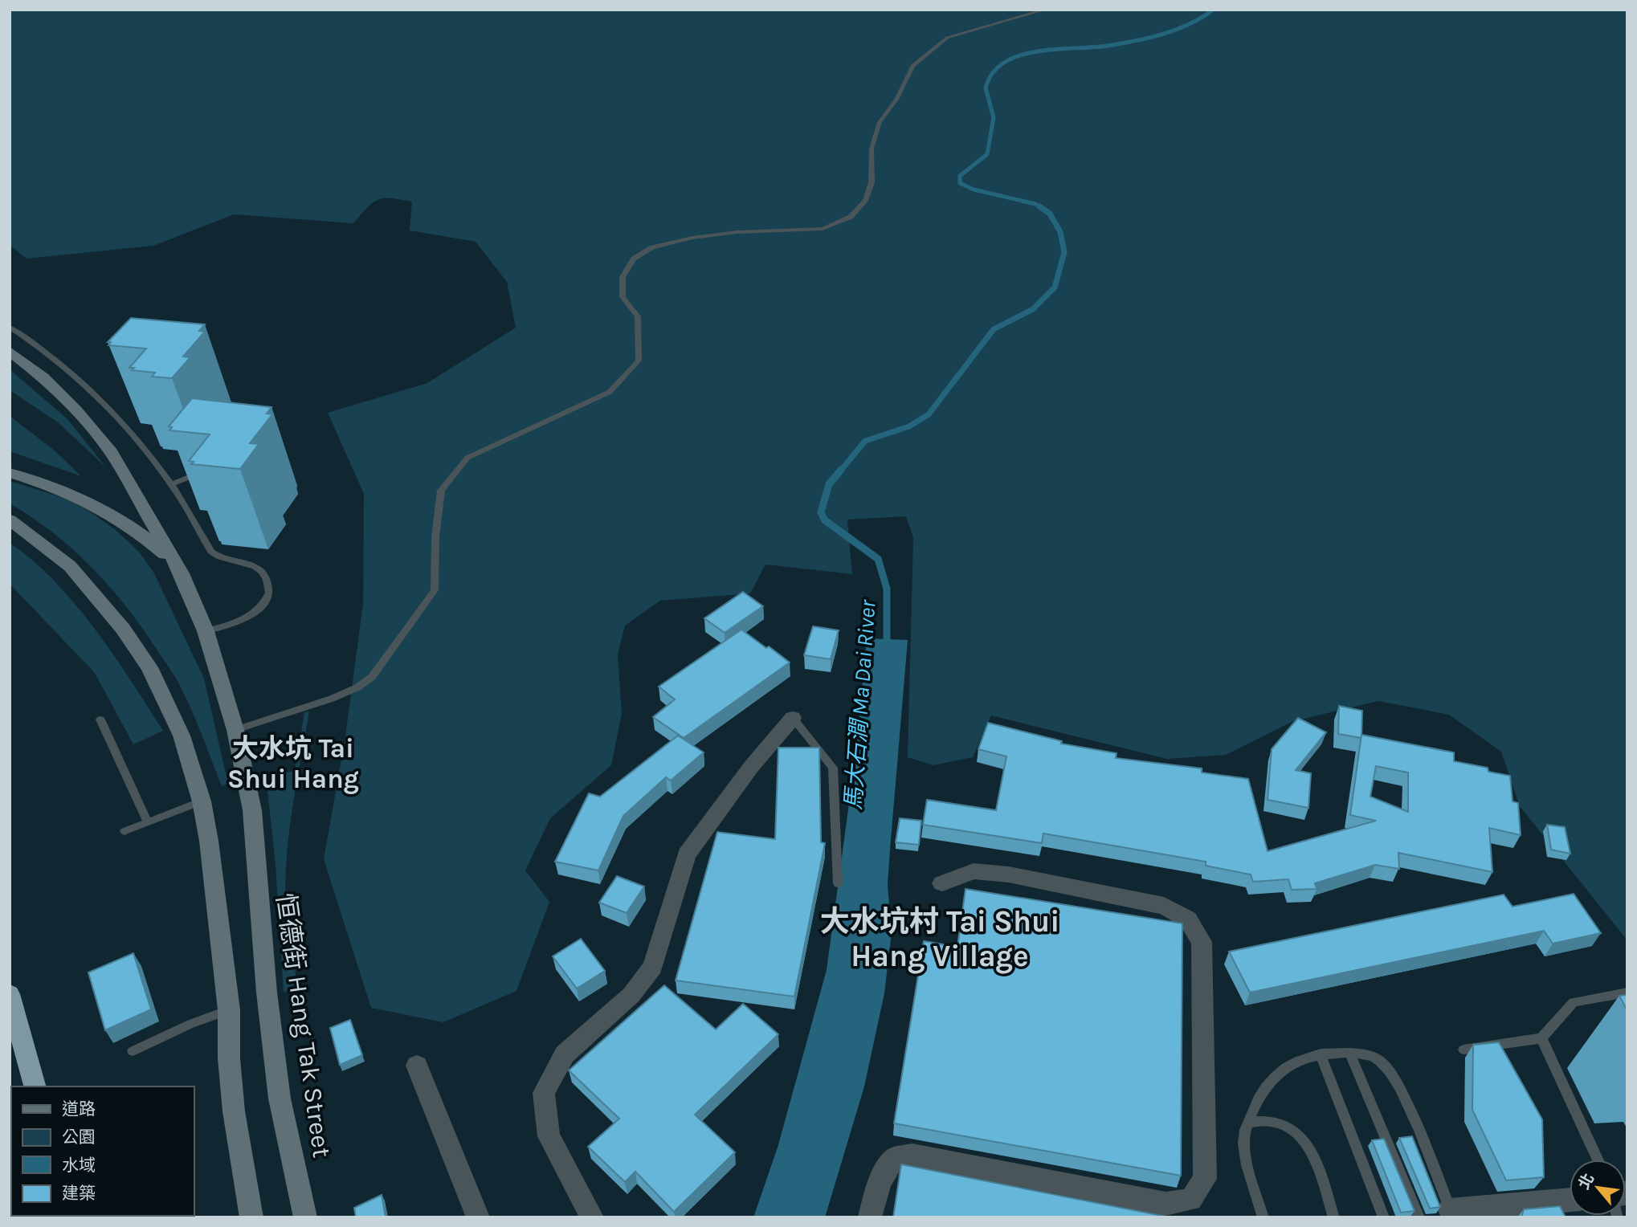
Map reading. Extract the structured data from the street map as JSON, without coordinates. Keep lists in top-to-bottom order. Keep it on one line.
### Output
{"streets":{"main road":["恒德街 Hang Tak Street"]},"districts":["大水坑 Tai Shui Hang","大水坑村 Tai Shui Hang Village"],"water":["馬大石澗 Ma Dai River"],"legend":["道路","公園","水域","建築"],"north":"top left"}
